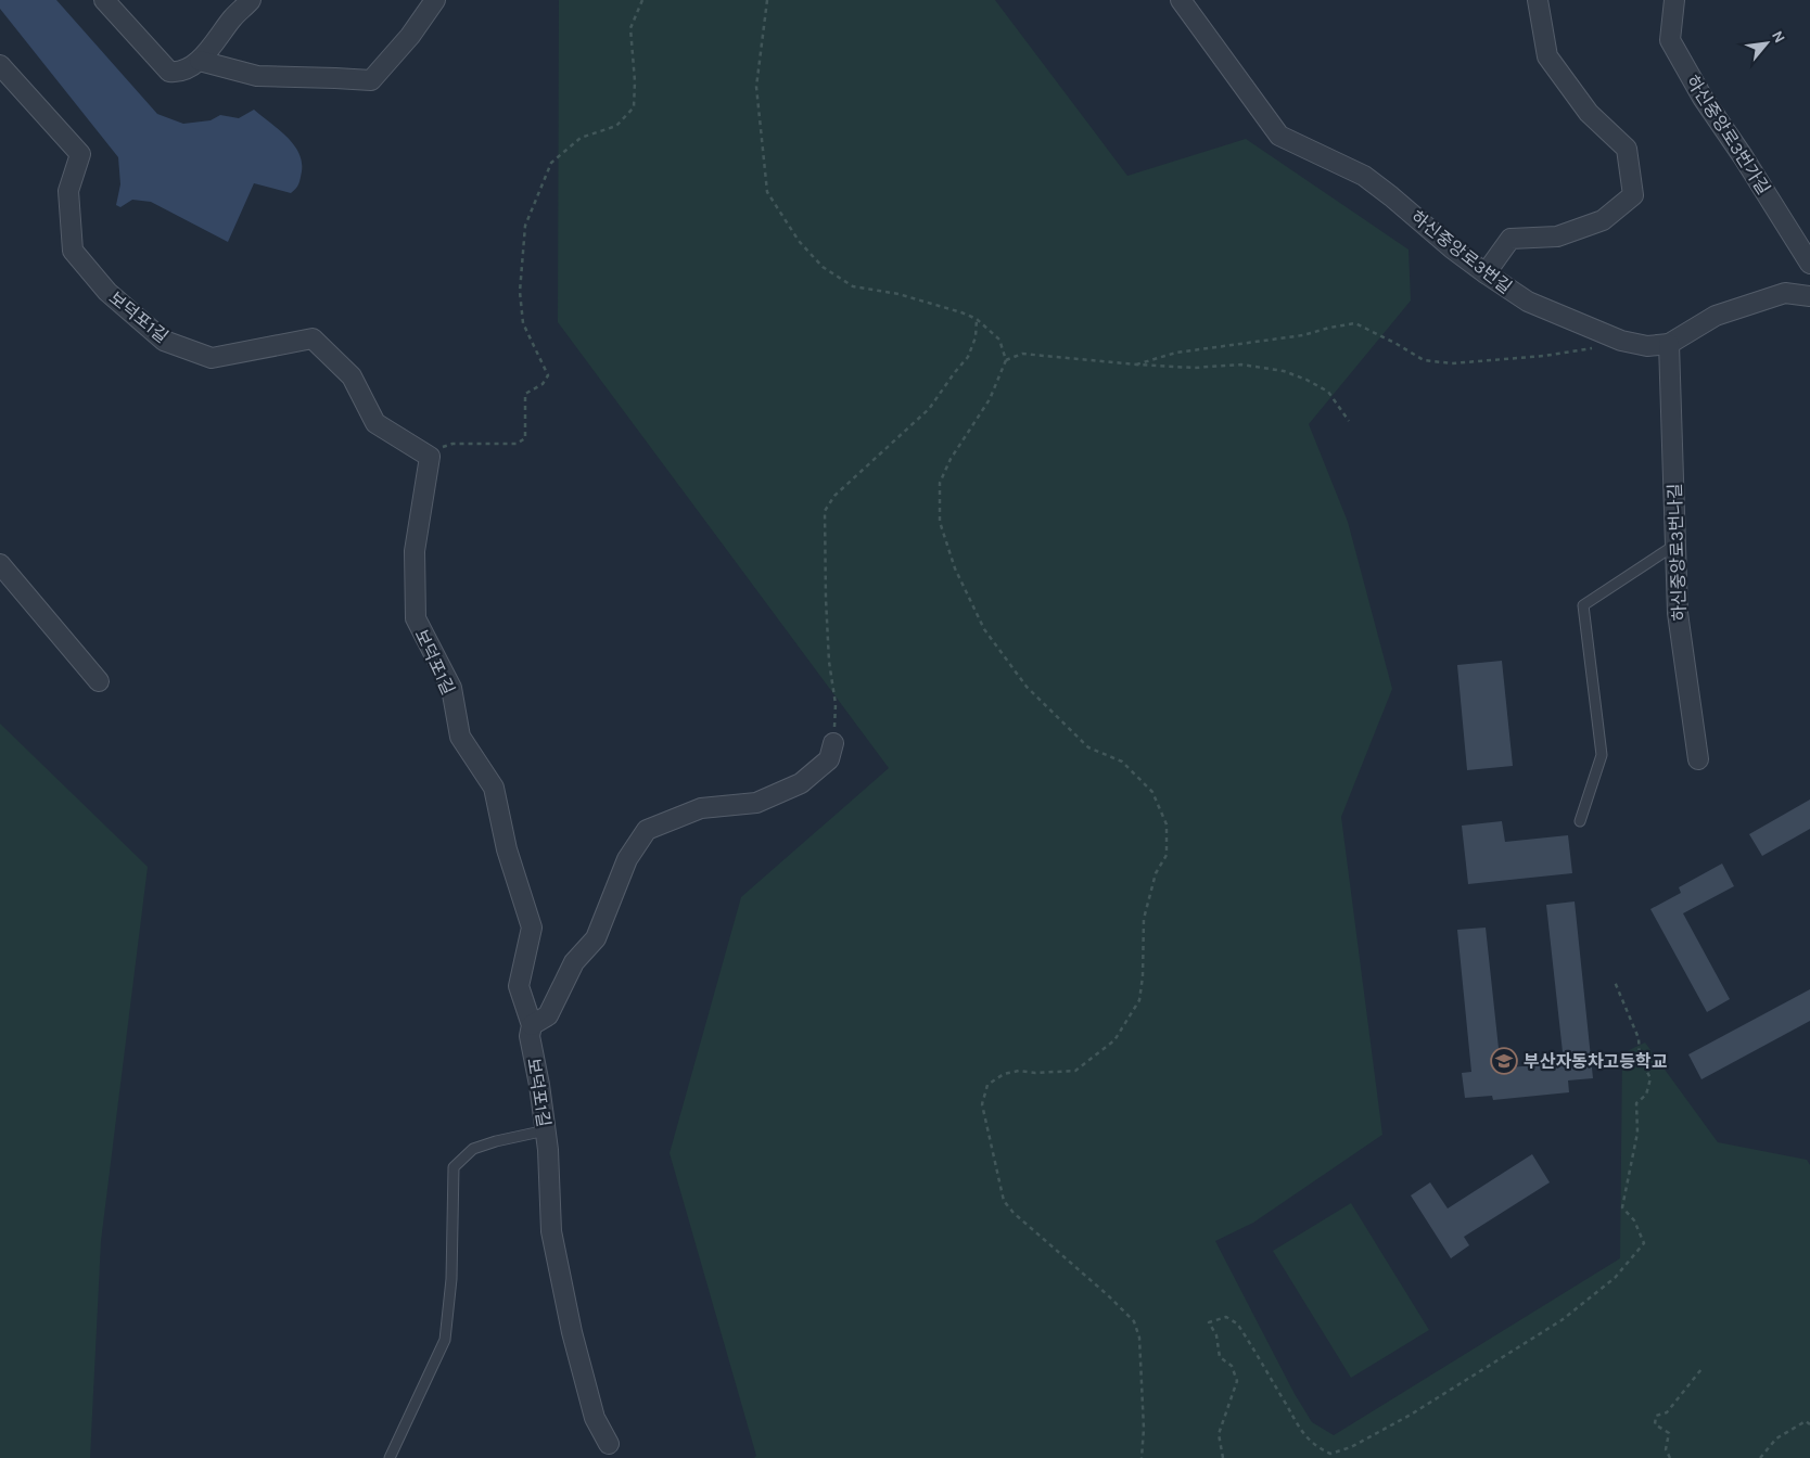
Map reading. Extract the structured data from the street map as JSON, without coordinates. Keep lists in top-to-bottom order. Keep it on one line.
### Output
{"streets":{"street":["하신중앙로3번가길","하신중앙로3번길","보덕포1길","하신중앙로3번나길"]},"crossings":[["하신중앙로3번길","하신중앙로3번나길"]],"places":{"school or university":["부산자동차고등학교"]},"north":"top right"}
